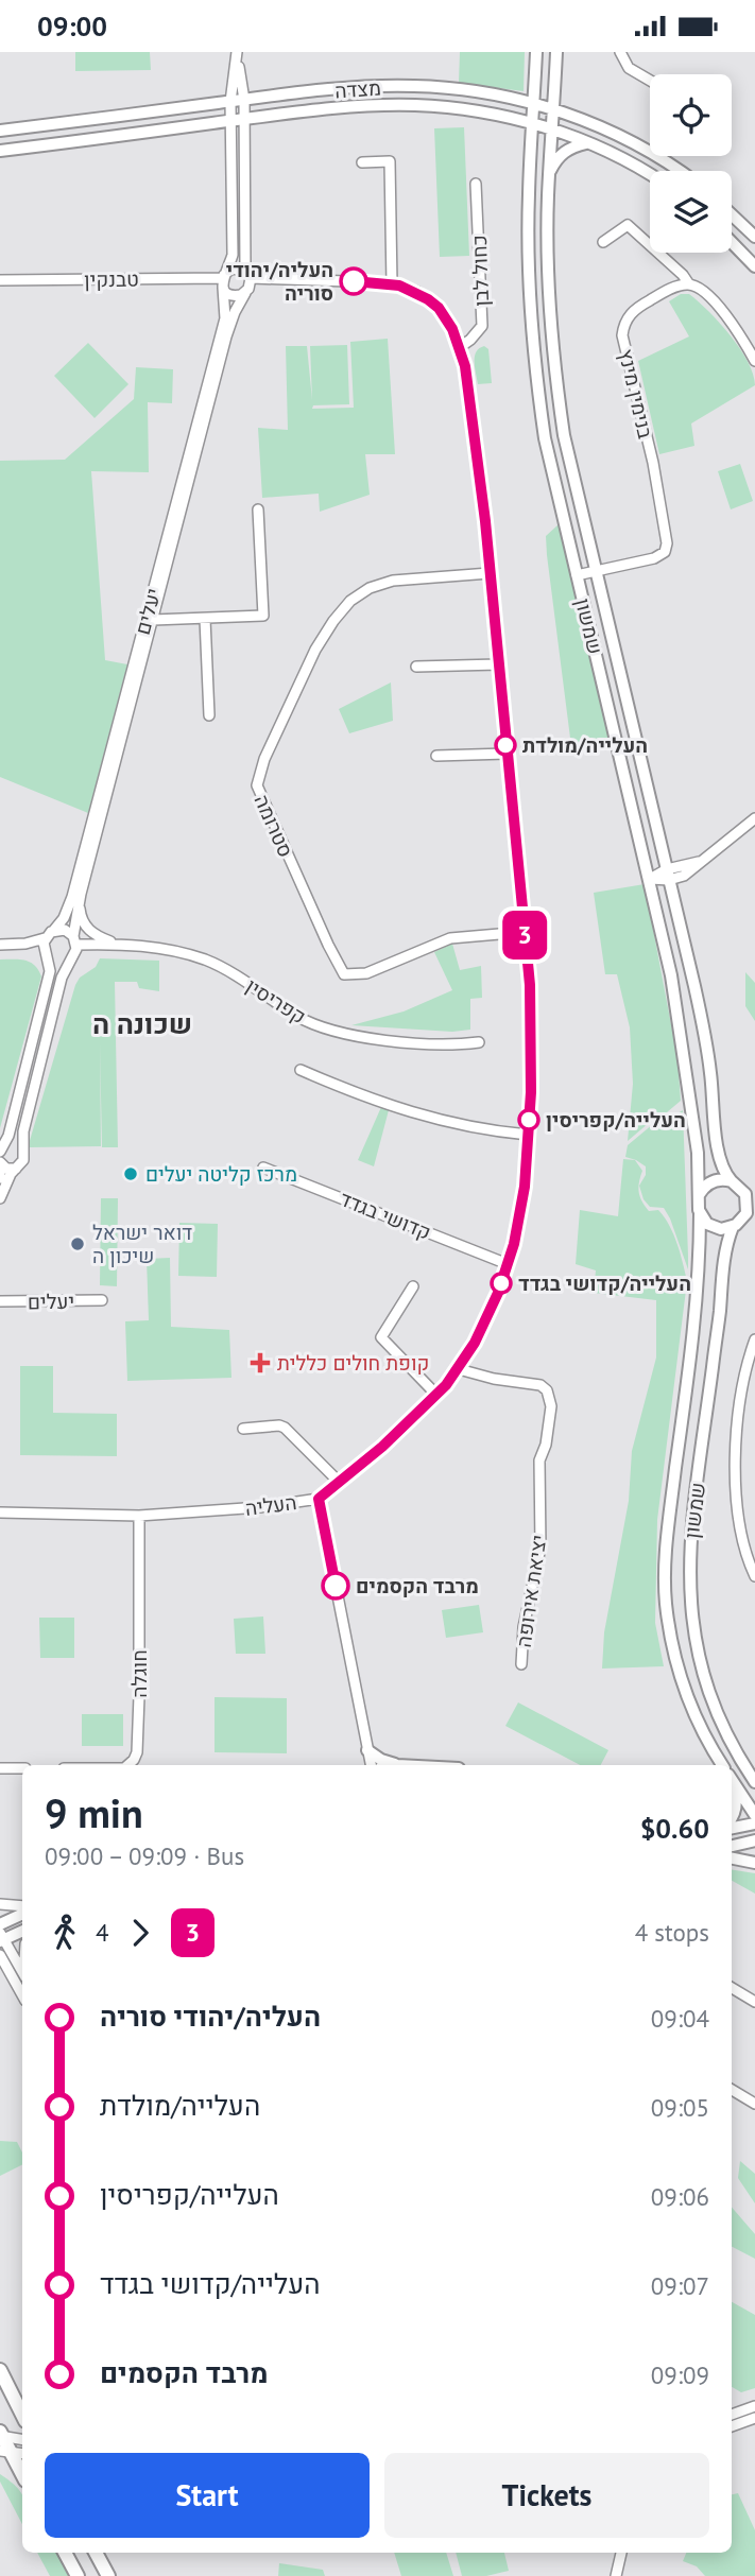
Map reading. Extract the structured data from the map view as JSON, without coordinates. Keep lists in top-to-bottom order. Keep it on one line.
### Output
{"streets":{"main road":["מצדה","שמשון"],"street":["כחול לבן","טבנקין","בנימין מינץ","יעלים","סטרומה","קפריסין","קדושי בגדד","העליה","יציאת אירופה","חוגלה"]},"crossings":[["מצדה","יעלים"],["מצדה","שמשון"],["כחול לבן","העליה"],["טבנקין","יעלים"],["טבנקין","העליה"],["בנימין מינץ","שמשון"],["יעלים","קפריסין"],["יעלים","העליה"],["סטרומה","העליה"],["קדושי בגדד","העליה"],["העליה","יציאת אירופה"],["העליה","חוגלה"]],"districts":["שכונה ה"],"places":{"other":["העליה/יהודי סוריה","העלייה/מולדת","העלייה/קפריסין","מרכז קליטה יעלים","דואר ישראל שיכון ה","העלייה/קדושי בגדד","מרבד הקסמים"],"health":["קופת חולים כללית"]},"lines":["bus line 3"],"page":{"status":"09:00","on_map":"3","heading":["9 min","09:00 – 09:09 · Bus","$0.60"],"legs":["4","3","4 stops"],"list":[{"name":"העליה/יהודי סוריה","value":"09:04"},{"name":"העלייה/מולדת","value":"09:05"},{"name":"העלייה/קפריסין","value":"09:06"},{"name":"העלייה/קדושי בגדד","value":"09:07"},{"name":"מרבד הקסמים","value":"09:09"}],"buttons":["Start","Tickets"]}}
